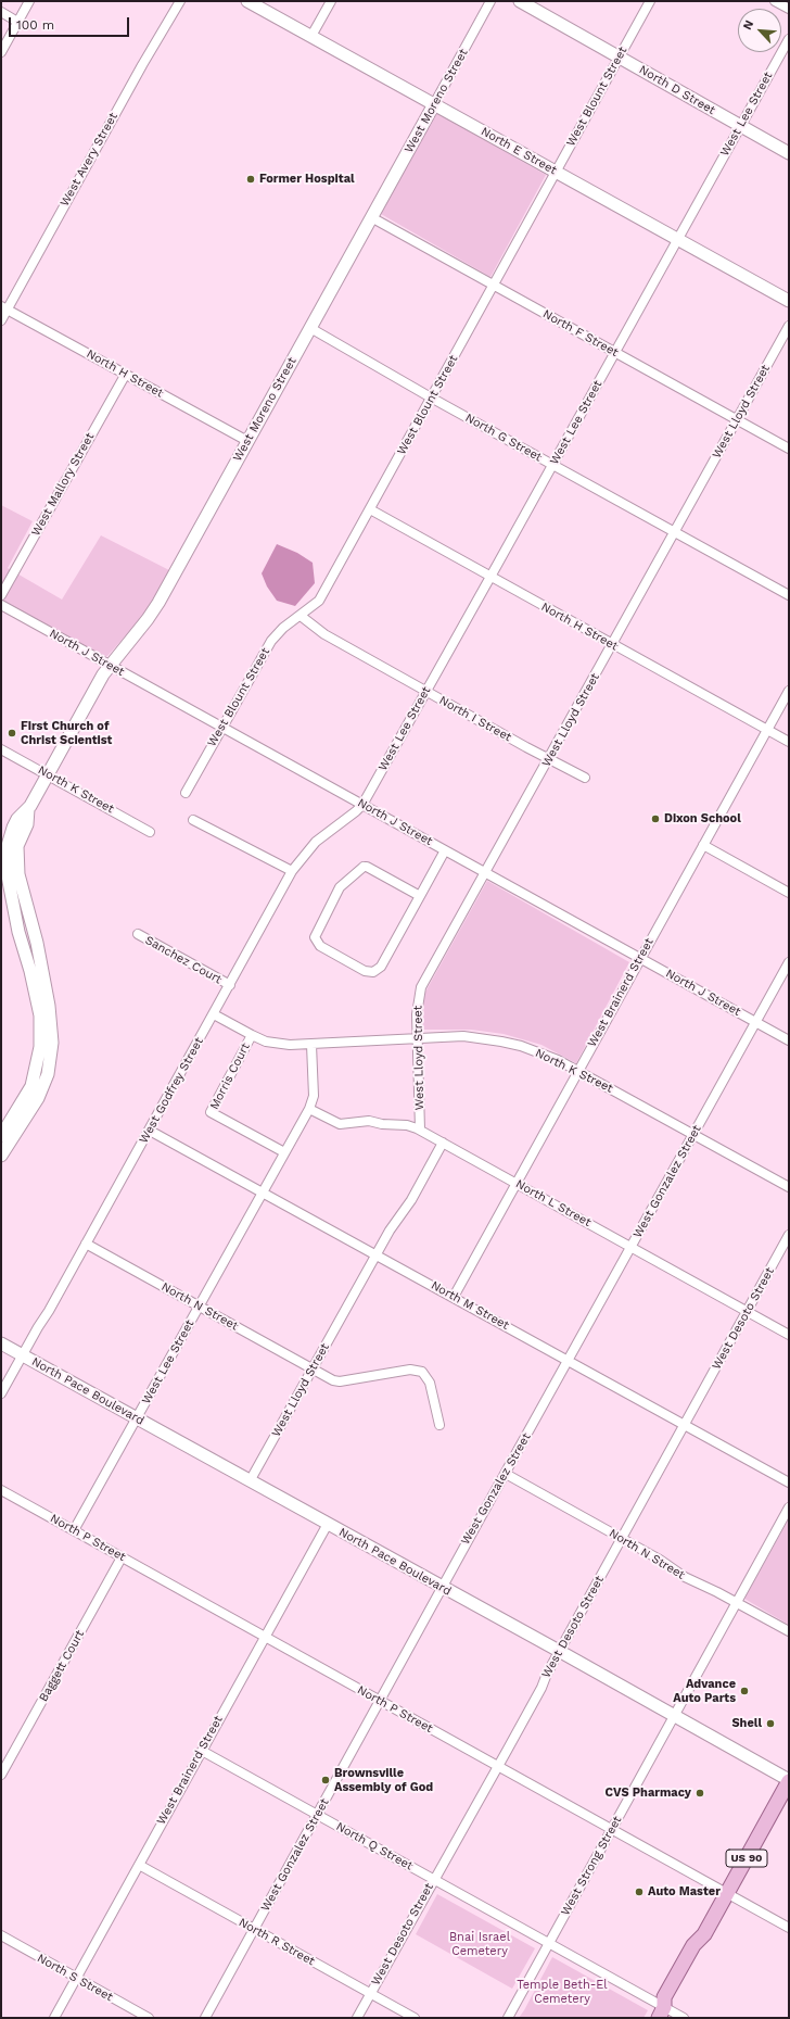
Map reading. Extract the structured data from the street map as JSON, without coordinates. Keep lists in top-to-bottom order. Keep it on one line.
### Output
{"streets":{"main road":["US 90"],"street":["North D Street","West Blount Street","West Moreno Street","West Lee Street","North E Street","West Avery Street","North F Street","North H Street","West Lloyd Street","North G Street","West Mallory Street","North J Street","North I Street","North K Street","Sanchez Court","West Brainerd Street","Morris Court","West Godfrey Street","West Gonzalez Street","North L Street","North M Street","North N Street","West Desoto Street","North Pace Boulevard","North P Street","Baggett Court","North Q Street","West Strong Street","North R Street","North S Street"]},"crossings":[["North D Street","West Blount Street"],["North D Street","West Lee Street"],["West Blount Street","North E Street"],["West Blount Street","North F Street"],["West Blount Street","North H Street"],["West Blount Street","North G Street"],["West Blount Street","North J Street"],["West Blount Street","North I Street"],["West Moreno Street","North E Street"],["West Moreno Street","North F Street"],["West Moreno Street","North H Street"],["West Moreno Street","North G Street"],["West Moreno Street","North J Street"],["West Moreno Street","North K Street"],["West Lee Street","North E Street"],["West Lee Street","North F Street"],["West Lee Street","North H Street"],["West Lee Street","North G Street"],["West Lee Street","North J Street"],["West Lee Street","North I Street"],["West Lee Street","West Godfrey Street"],["West Lee Street","North M Street"],["West Lee Street","North N Street"],["West Lee Street","North Pace Boulevard"],["West Lee Street","North P Street"],["West Avery Street","North H Street"],["North F Street","West Lloyd Street"],["North H Street","West Lloyd Street"],["North H Street","West Mallory Street"],["North H Street","West Brainerd Street"],["West Lloyd Street","North G Street"],["West Lloyd Street","North J Street"],["West Lloyd Street","North I Street"],["West Lloyd Street","North K Street"],["West Lloyd Street","North L Street"],["West Lloyd Street","North M Street"],["West Lloyd Street","North N Street"],["West Lloyd Street","North Pace Boulevard"],["North J Street","West Brainerd Street"],["North J Street","West Godfrey Street"],["North J Street","West Gonzalez Street"],["North K Street","West Brainerd Street"],["North K Street","Morris Court"],["North K Street","West Godfrey Street"],["North K Street","West Gonzalez Street"],["Sanchez Court","West Godfrey Street"],["West Brainerd Street","North L Street"],["West Brainerd Street","North M Street"],["West Brainerd Street","North Pace Boulevard"],["West Brainerd Street","North P Street"],["West Brainerd Street","North Q Street"],["West Brainerd Street","North R Street"],["West Brainerd Street","North S Street"],["West Godfrey Street","North M Street"],["West Godfrey Street","North N Street"],["West Godfrey Street","North Pace Boulevard"],["West Gonzalez Street","North L Street"],["West Gonzalez Street","North M Street"],["West Gonzalez Street","North N Street"],["West Gonzalez Street","North Pace Boulevard"],["West Gonzalez Street","North P Street"],["West Gonzalez Street","North Q Street"],["West Gonzalez Street","North R Street"],["North L Street","West Desoto Street"],["North M Street","West Desoto Street"],["North N Street","West Desoto Street"],["North N Street","West Strong Street"],["West Desoto Street","North Pace Boulevard"],["West Desoto Street","North P Street"],["West Desoto Street","North Q Street"],["West Desoto Street","North R Street"],["North Pace Boulevard","US 90"],["North Pace Boulevard","West Strong Street"],["North P Street","Baggett Court"],["North P Street","US 90"],["North P Street","West Strong Street"],["North Q Street","US 90"],["North Q Street","West Strong Street"]],"parks":["Bnai Israel Cemetery","Temple Beth-El Cemetery"],"places":["Former Hospital","First Church of Christ Scientist","Dixon School","Advance Auto Parts","Shell","Brownsville Assembly of God","CVS Pharmacy","Auto Master"],"scale_bar":"100 m","north":"top left"}
